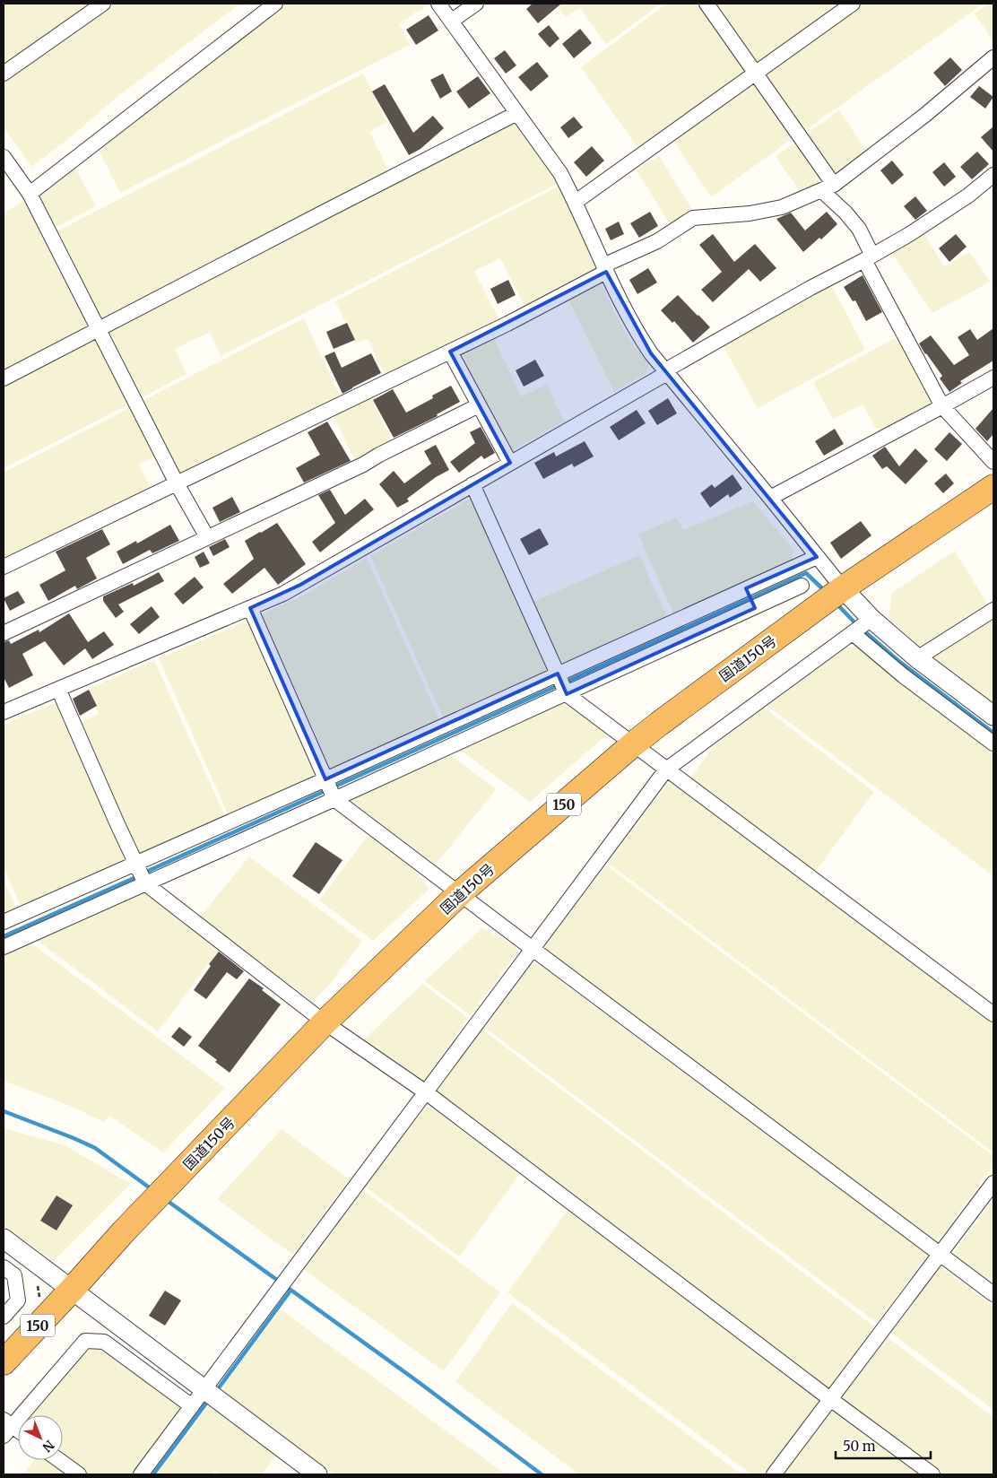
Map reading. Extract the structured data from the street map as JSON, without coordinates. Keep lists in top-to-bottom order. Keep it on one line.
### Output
{"streets":{"highway":["国道150号","150"]},"scale_bar":"50 m","north":"bottom right"}
